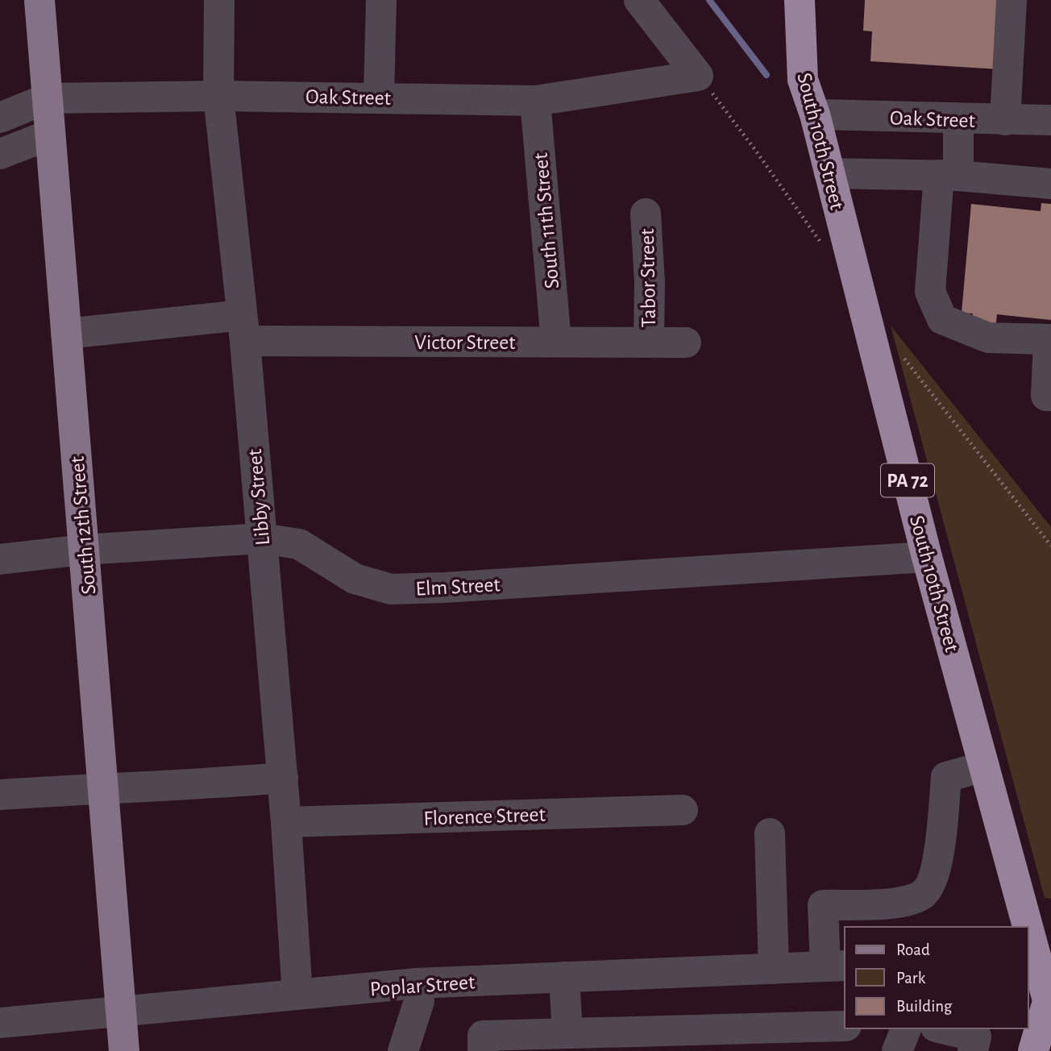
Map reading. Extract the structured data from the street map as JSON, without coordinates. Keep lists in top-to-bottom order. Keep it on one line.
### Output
{"streets":{"highway":["South 10th Street","PA 72"],"main road":["South 12th Street"],"street":["Oak Street","South 11th Street","Tabor Street","Victor Street","Libby Street","Elm Street","Florence Street","Poplar Street"]},"crossings":[["Oak Street","South 10th Street"],["Oak Street","South 11th Street"],["Oak Street","Libby Street"],["Oak Street","South 12th Street"],["South 10th Street","PA 72"],["South 10th Street","Elm Street"],["South 11th Street","Victor Street"],["Tabor Street","Victor Street"],["Victor Street","Libby Street"],["Victor Street","South 12th Street"],["Libby Street","Elm Street"],["Libby Street","Florence Street"],["Libby Street","Poplar Street"],["South 12th Street","Elm Street"],["South 12th Street","Poplar Street"]],"legend":["Road","Park","Building"]}
